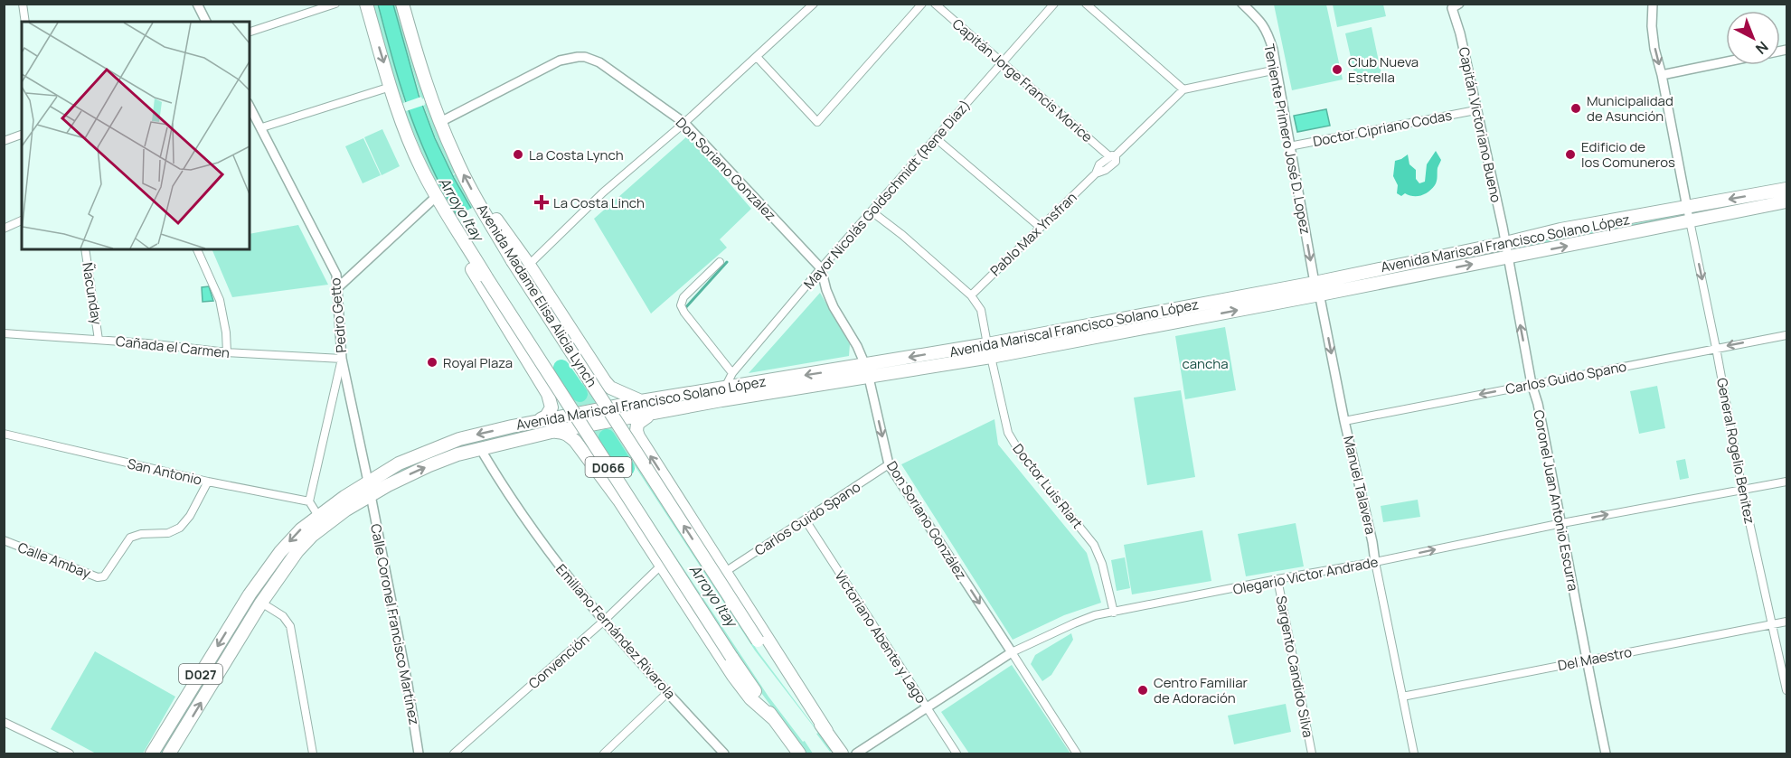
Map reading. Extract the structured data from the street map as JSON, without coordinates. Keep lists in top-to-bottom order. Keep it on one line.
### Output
{"streets":{"highway":["Avenida Mariscal Francisco Solano López","Avenida Madame Elisa Alicia Lynch","D066","D027"],"street":["Capitán Jorge Francis Morice","Capitán Victoriano Bueno","Doctor Cipriano Codas","Teniente Primero José D. Lopez","Don Soriano Gonzalez","Mayor Nicolás Goldschmidt (Rene Diaz)","Pablo Max Ynsfran","Ñacunday","Pedro Getto","Cañada el Carmen","Carlos Guido Spano","General Rogelio Benitez","San Antonio","Manuel Talavera","Doctor Luis Riart","Coronel Juan Antonio Escurra","Don Soriano González","Calle Ambay","Olegario Victor Andrade","Calle Coronel Francisco Martínez","Emiliano Fernández Rivarola","Victoriano Abente y Lago","Del Maestro","Convención","Sargento Candido Silva"]},"crossings":[["Capitán Jorge Francis Morice","Mayor Nicolás Goldschmidt (Rene Diaz)"],["Capitán Jorge Francis Morice","Pablo Max Ynsfran"],["Capitán Victoriano Bueno","Doctor Cipriano Codas"],["Capitán Victoriano Bueno","Avenida Mariscal Francisco Solano López"],["Capitán Victoriano Bueno","Coronel Juan Antonio Escurra"],["Doctor Cipriano Codas","Teniente Primero José D. Lopez"],["Teniente Primero José D. Lopez","Avenida Mariscal Francisco Solano López"],["Teniente Primero José D. Lopez","Manuel Talavera"],["Don Soriano Gonzalez","Mayor Nicolás Goldschmidt (Rene Diaz)"],["Don Soriano Gonzalez","Avenida Mariscal Francisco Solano López"],["Don Soriano Gonzalez","Avenida Madame Elisa Alicia Lynch"],["Mayor Nicolás Goldschmidt (Rene Diaz)","Avenida Mariscal Francisco Solano López"],["Pablo Max Ynsfran","Doctor Luis Riart"],["Avenida Mariscal Francisco Solano López","Pedro Getto"],["Avenida Mariscal Francisco Solano López","General Rogelio Benitez"],["Avenida Mariscal Francisco Solano López","Manuel Talavera"],["Avenida Mariscal Francisco Solano López","Doctor Luis Riart"],["Avenida Mariscal Francisco Solano López","Coronel Juan Antonio Escurra"],["Avenida Mariscal Francisco Solano López","Don Soriano González"],["Avenida Mariscal Francisco Solano López","Calle Coronel Francisco Martínez"],["Avenida Mariscal Francisco Solano López","Emiliano Fernández Rivarola"],["Avenida Mariscal Francisco Solano López","D027"],["Ñacunday","Cañada el Carmen"],["Pedro Getto","Cañada el Carmen"],["Pedro Getto","D027"],["Carlos Guido Spano","General Rogelio Benitez"],["Carlos Guido Spano","Manuel Talavera"],["Carlos Guido Spano","Coronel Juan Antonio Escurra"],["Carlos Guido Spano","Don Soriano González"],["Carlos Guido Spano","Victoriano Abente y Lago"],["General Rogelio Benitez","Olegario Victor Andrade"],["General Rogelio Benitez","Del Maestro"],["San Antonio","Calle Ambay"],["Manuel Talavera","Olegario Victor Andrade"],["Manuel Talavera","Del Maestro"],["Doctor Luis Riart","Olegario Victor Andrade"],["Coronel Juan Antonio Escurra","Olegario Victor Andrade"],["Coronel Juan Antonio Escurra","Del Maestro"],["Don Soriano González","Olegario Victor Andrade"],["Olegario Victor Andrade","Victoriano Abente y Lago"],["Olegario Victor Andrade","Sargento Candido Silva"],["Calle Coronel Francisco Martínez","D027"],["Emiliano Fernández Rivarola","Convención"]],"one_way":["Teniente Primero José D. Lopez","Carlos Guido Spano","Don Soriano González","Olegario Victor Andrade"],"water":["Arroyo Itay"],"parks":["cancha"],"places":{"other":["Club Nueva Estrella","Municipalidad de Asunción","La Costa Lynch","Edificio de los Comuneros","Royal Plaza","Centro Familiar de Adoración"],"health":["La Costa Linch"]},"north":"bottom right"}
